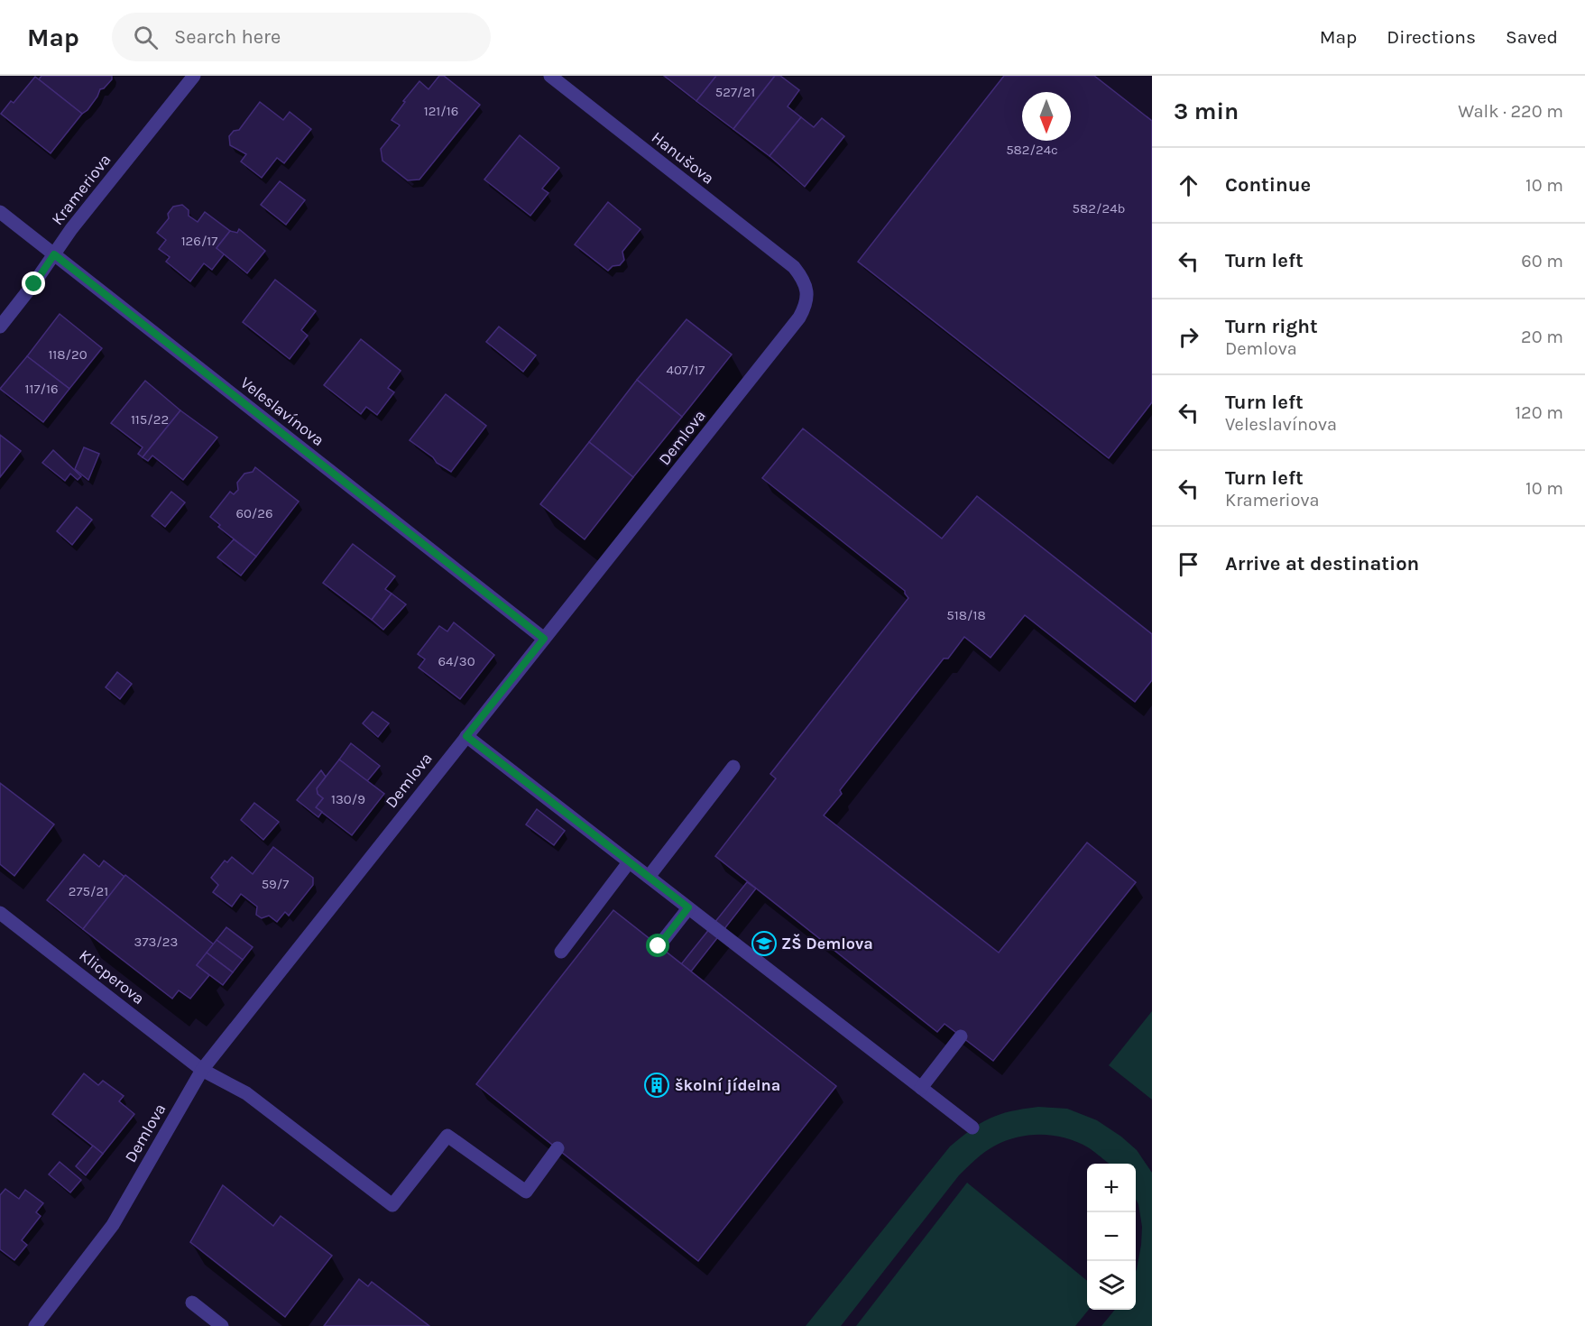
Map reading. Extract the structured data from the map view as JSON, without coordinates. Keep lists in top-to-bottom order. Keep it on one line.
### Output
{"streets":{"street":["Hanušova","Krameriova","Veleslavínova","Demlova","Klicperova"]},"crossings":[["Hanušova","Demlova"],["Krameriova","Veleslavínova"],["Veleslavínova","Demlova"],["Demlova","Klicperova"]],"places":{"school or university":["ZŠ Demlova"],"building":["školní jídelna"]},"house_numbers":["527/21","121/16","582/24c","582/24b","126/17","118/20","407/17","117/16","115/22","60/26","518/18","64/30","130/9","59/7","275/21","373/23"],"north":"bottom","page":{"header":"Map","search":"Search here","nav":["Map","Directions","Saved"],"heading":["3 min","Walk · 220 m"],"list":[["Continue","10 m"],["Turn left","60 m"],["Turn right","Demlova","20 m"],["Turn left","Veleslavínova","120 m"],["Turn left","Krameriova","10 m"],"Arrive at destination"],"map_buttons":["+","−"]}}
